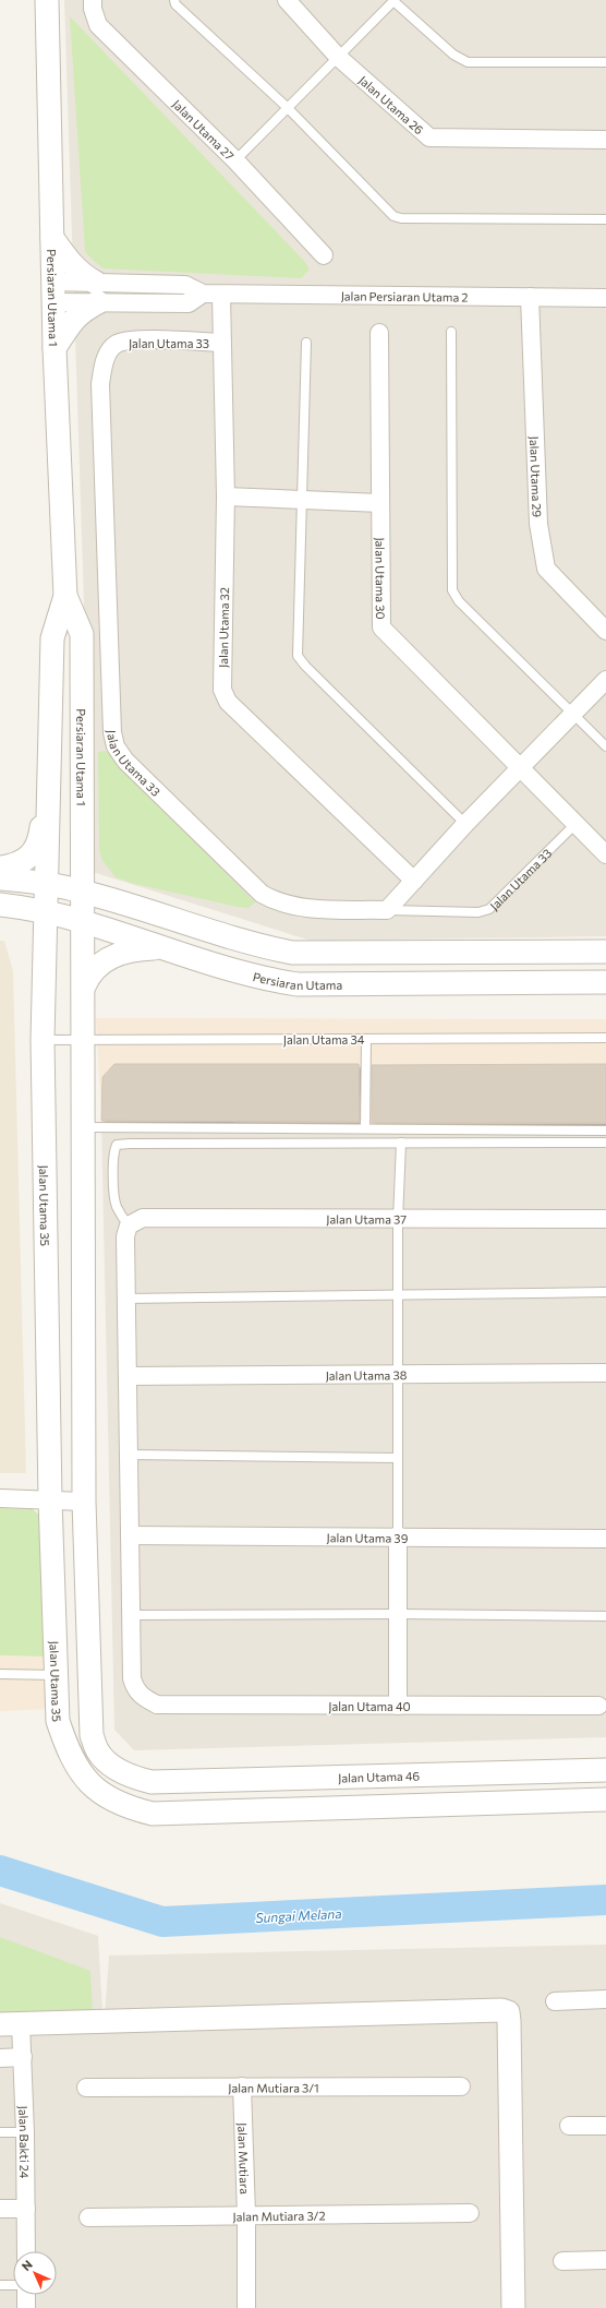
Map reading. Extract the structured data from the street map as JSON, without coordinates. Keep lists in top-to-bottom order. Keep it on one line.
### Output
{"streets":{"street":["Jalan Utama 26","Jalan Utama 27","Jalan Persiaran Utama 2","Persiaran Utama 1","Jalan Utama 33","Jalan Utama 29","Jalan Utama 30","Jalan Utama 32","Persiaran Utama","Jalan Utama 35","Jalan Utama 37","Jalan Utama 38","Jalan Utama 39","Jalan Utama 40","Jalan Utama 46","Jalan Mutiara 3/1","Jalan Bakti 24","Jalan Mutiara","Jalan Mutiara 3/2"],"lane":["Jalan Utama 34"]},"crossings":[["Jalan Persiaran Utama 2","Persiaran Utama 1"],["Jalan Persiaran Utama 2","Jalan Utama 29"],["Jalan Persiaran Utama 2","Jalan Utama 32"],["Persiaran Utama 1","Persiaran Utama"],["Persiaran Utama 1","Jalan Utama 35"],["Jalan Utama 33","Jalan Utama 30"],["Jalan Utama 33","Jalan Utama 32"],["Persiaran Utama","Jalan Utama 35"],["Jalan Utama 34","Jalan Utama 35"],["Jalan Mutiara 3/1","Jalan Mutiara"],["Jalan Mutiara","Jalan Mutiara 3/2"]],"water":["Sungai Melana"],"north":"top left"}
